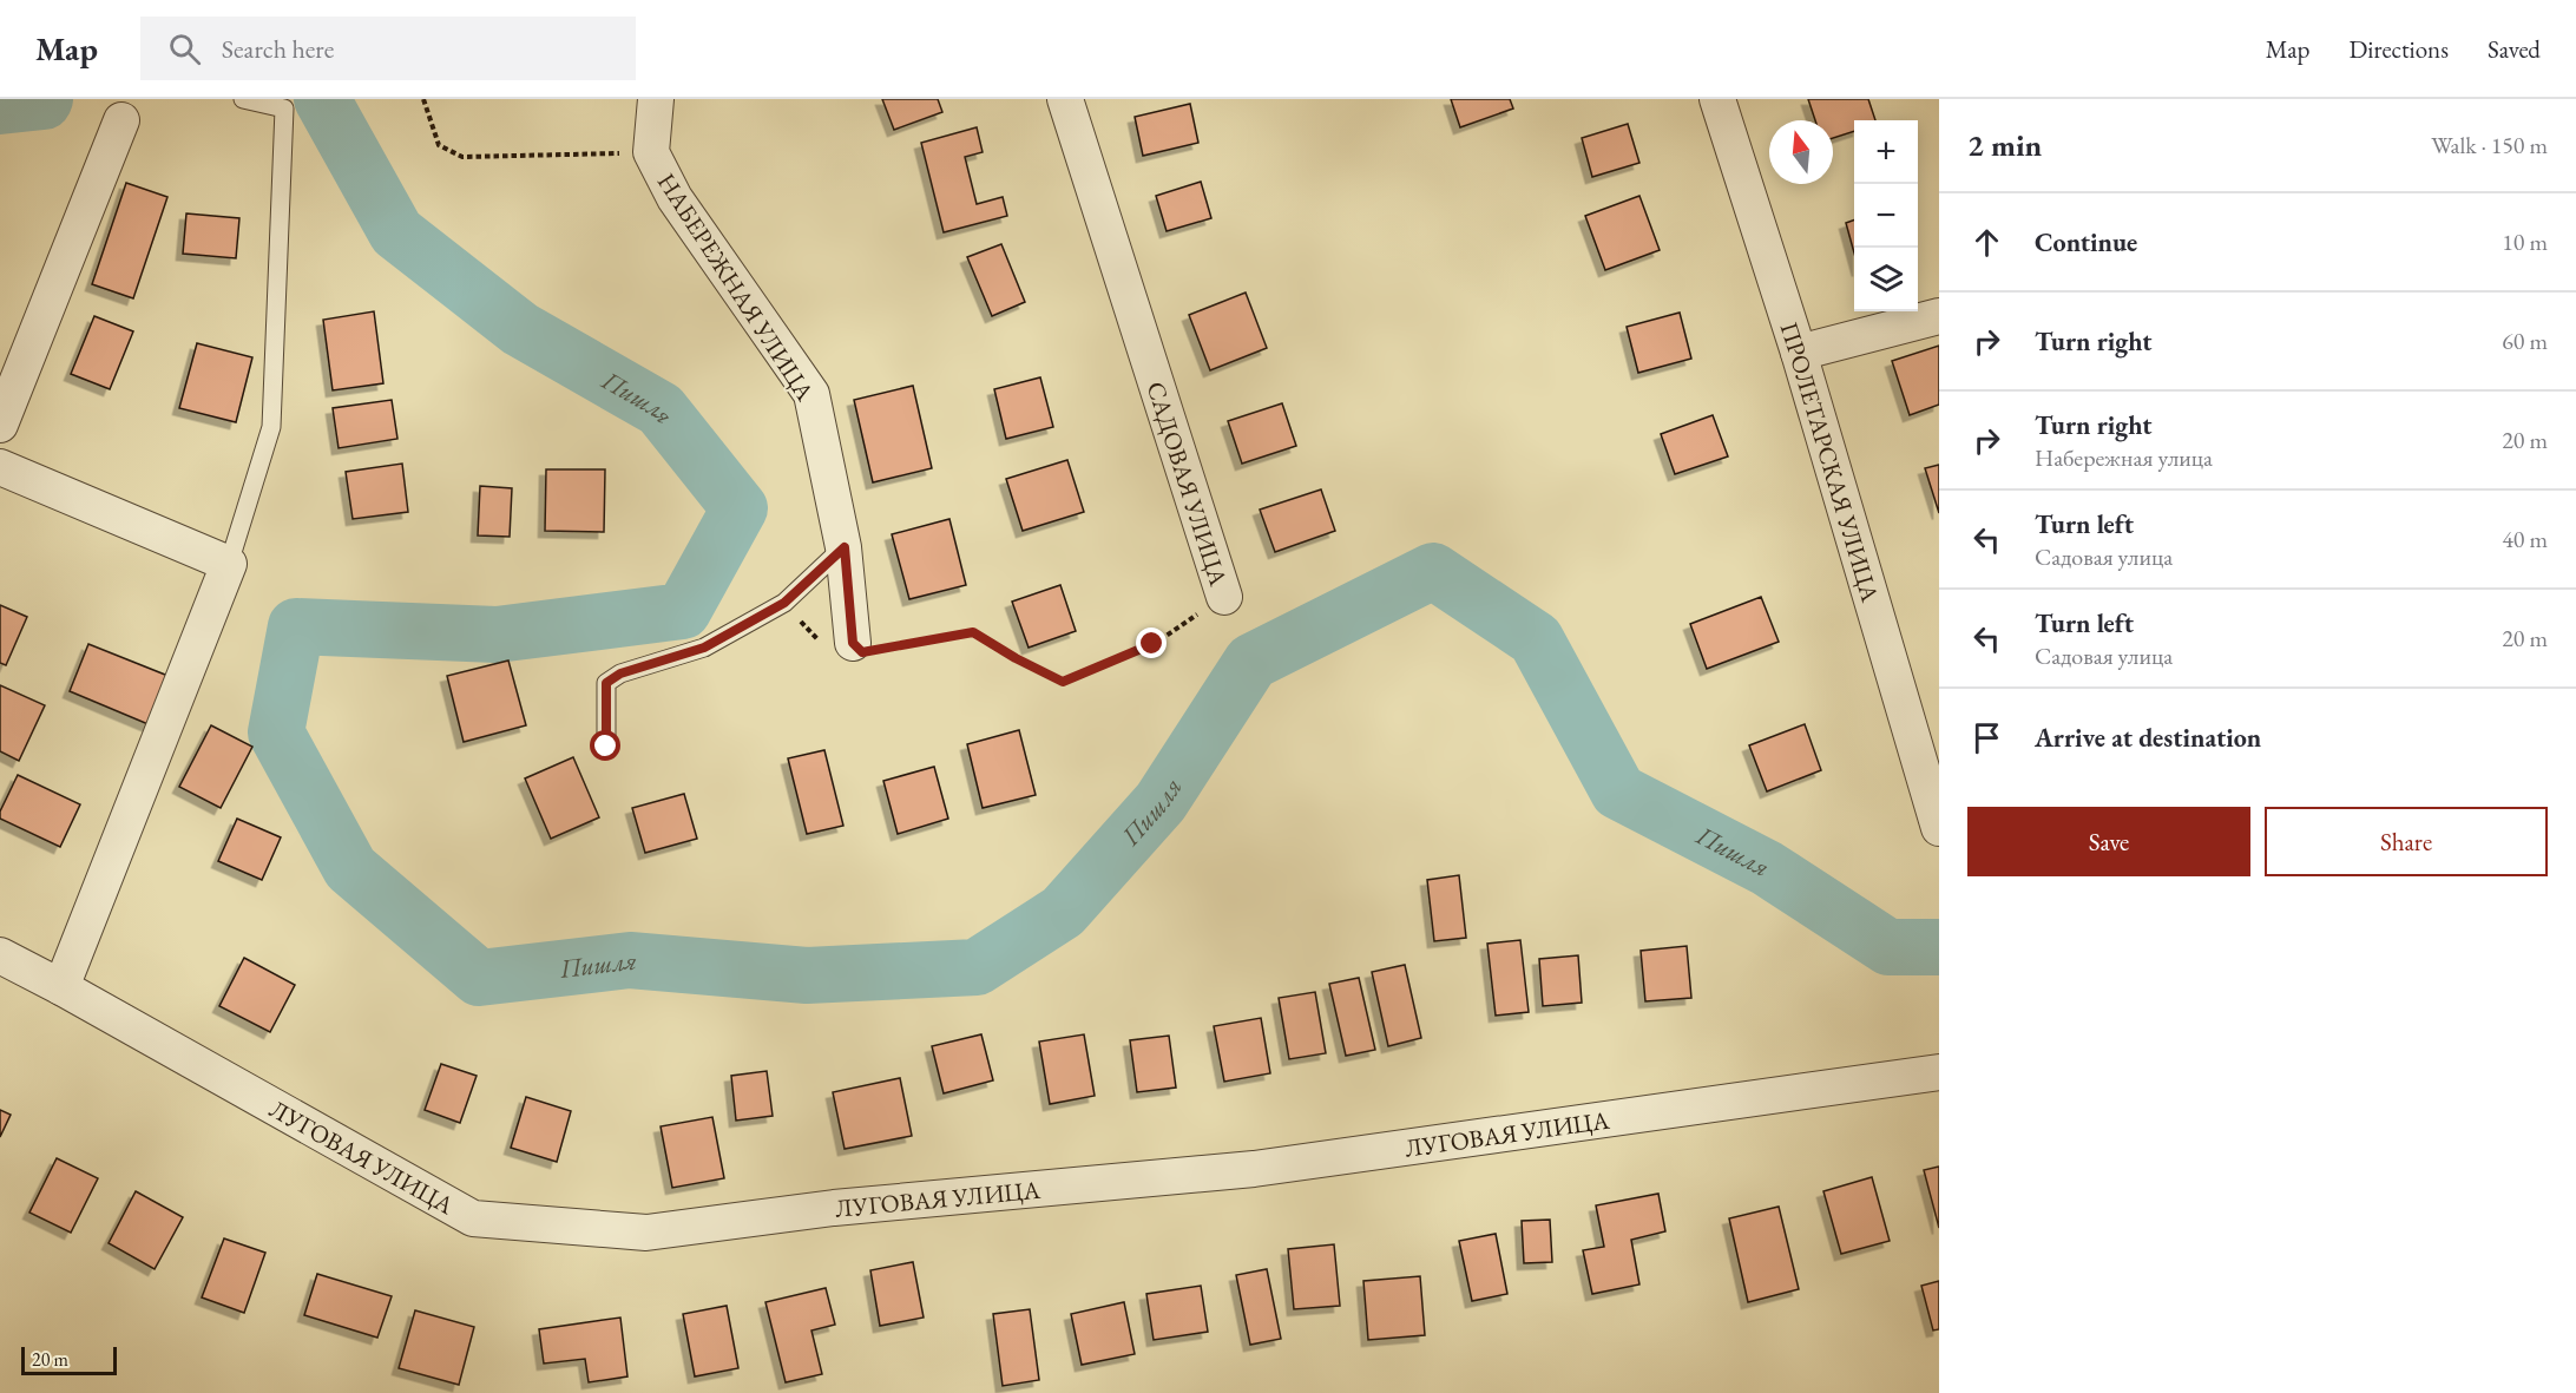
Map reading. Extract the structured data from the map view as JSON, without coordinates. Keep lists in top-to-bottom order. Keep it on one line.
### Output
{"streets":{"street":["НАБЕРЕЖНАЯ УЛИЦА","ПРОЛЕТАРСКАЯ УЛИЦА","САДОВАЯ УЛИЦА","ЛУГОВАЯ УЛИЦА"]},"crossings":[["НАБЕРЕЖНАЯ УЛИЦА","САДОВАЯ УЛИЦА"]],"water":["Пишля"],"scale_bar":"20 m","north":"top","page":{"header":"Map","search":"Search here","nav":["Map","Directions","Saved"],"heading":["2 min","Walk · 150 m"],"map_buttons":["+","−"],"list":[["Continue","10 m"],["Turn right","60 m"],["Turn right","Набережная улица","20 m"],["Turn left","Садовая улица","40 m"],["Turn left","Садовая улица","20 m"],"Arrive at destination"],"buttons":["Save","Share"],"scale":"20 m"}}
